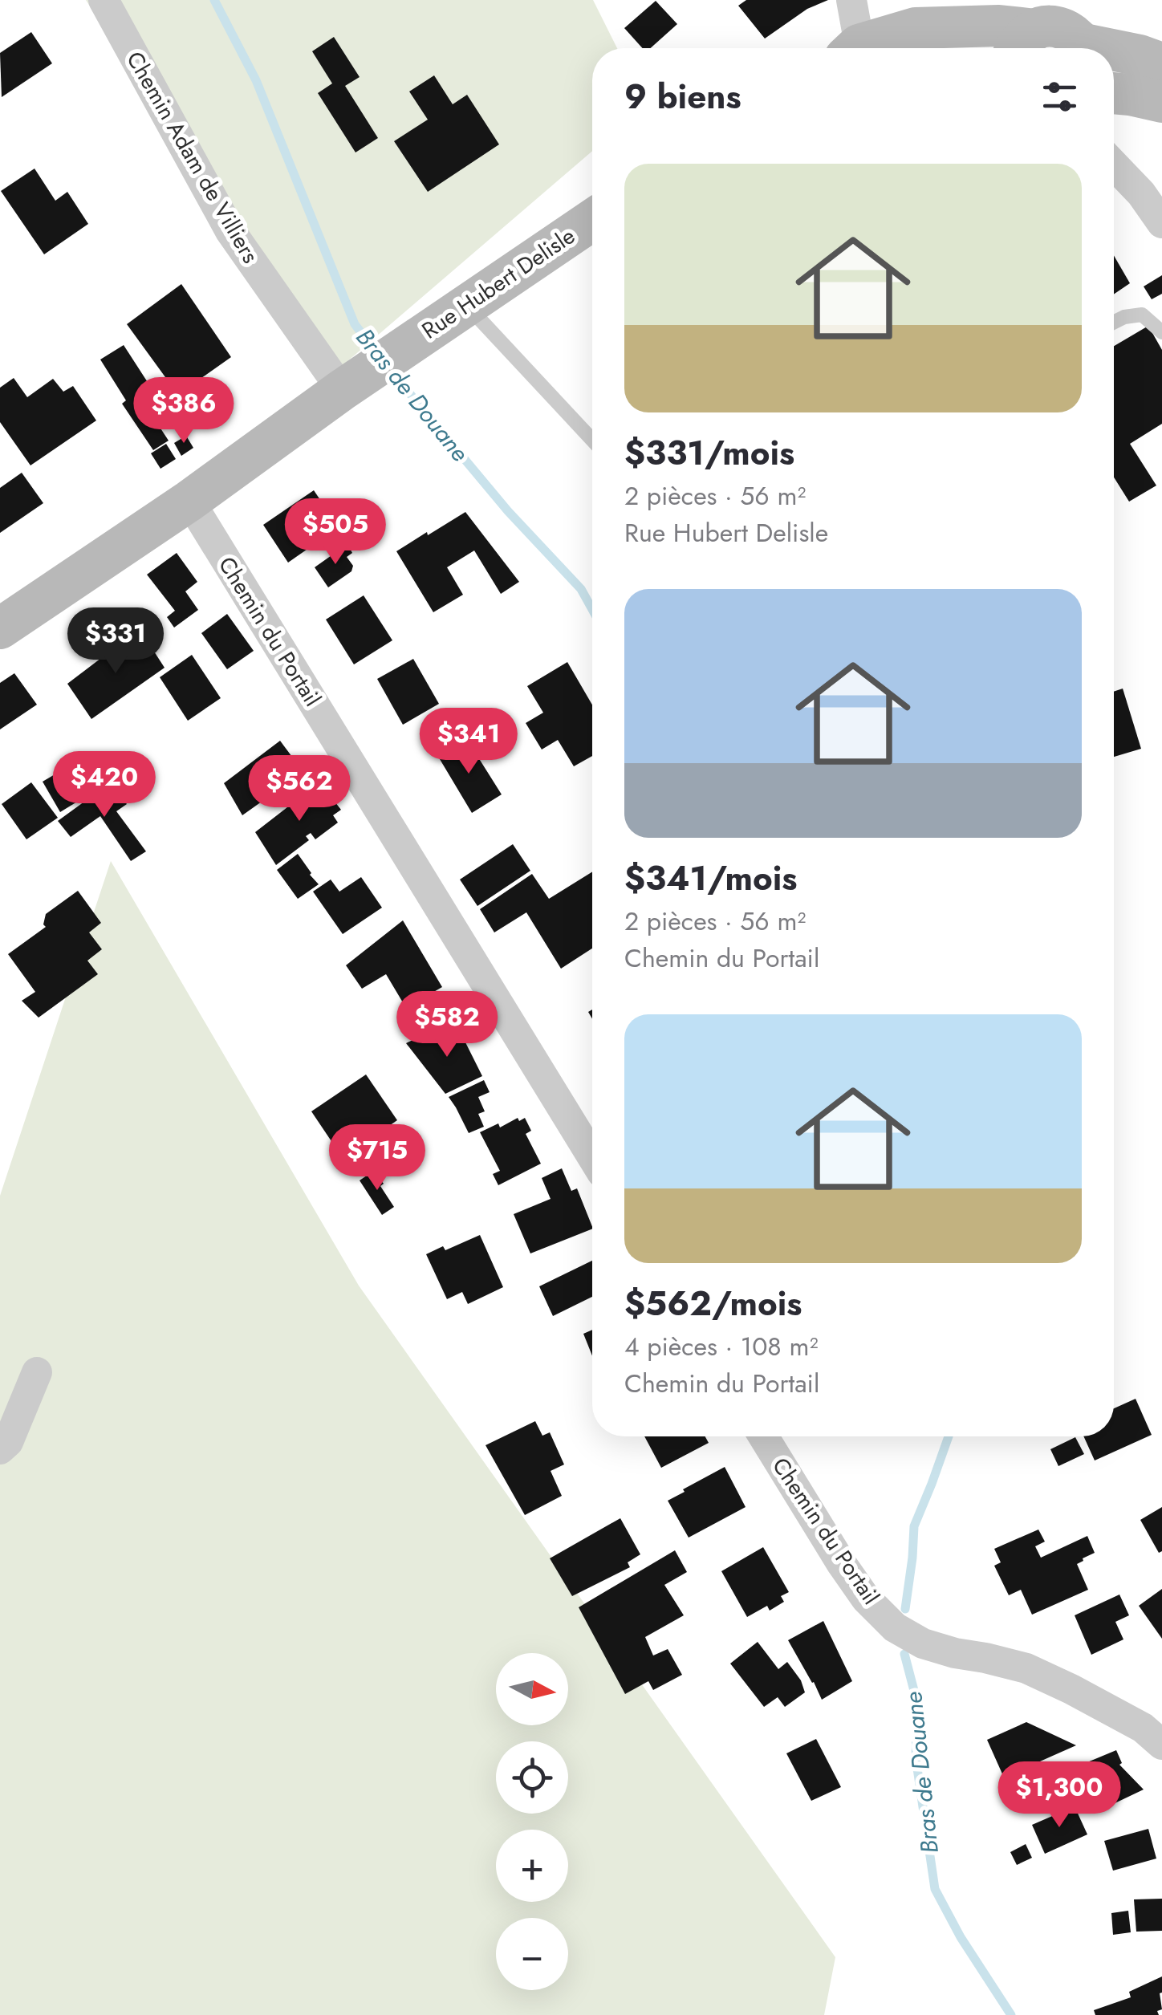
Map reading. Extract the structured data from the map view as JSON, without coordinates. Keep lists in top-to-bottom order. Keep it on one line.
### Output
{"streets":{"main road":["Rue Hubert Delisle"],"street":["Chemin Adam de Villiers","Chemin du Portail"]},"crossings":[["Chemin Adam de Villiers","Rue Hubert Delisle"],["Rue Hubert Delisle","Chemin du Portail"]],"water":["Bras de Douane"],"north":"right","page":{"heading":"9 biens","list":[{"name":"$331/mois","note":"2 pièces · 56 m² · Rue Hubert Delisle"},{"name":"$341/mois","note":"2 pièces · 56 m² · Chemin du Portail"},{"name":"$562/mois","note":"4 pièces · 108 m² · Chemin du Portail"}],"price":["$386","$505","$331","$341","$420","$562","$582","$715","$1,300"],"map_buttons":["+","−"]}}
